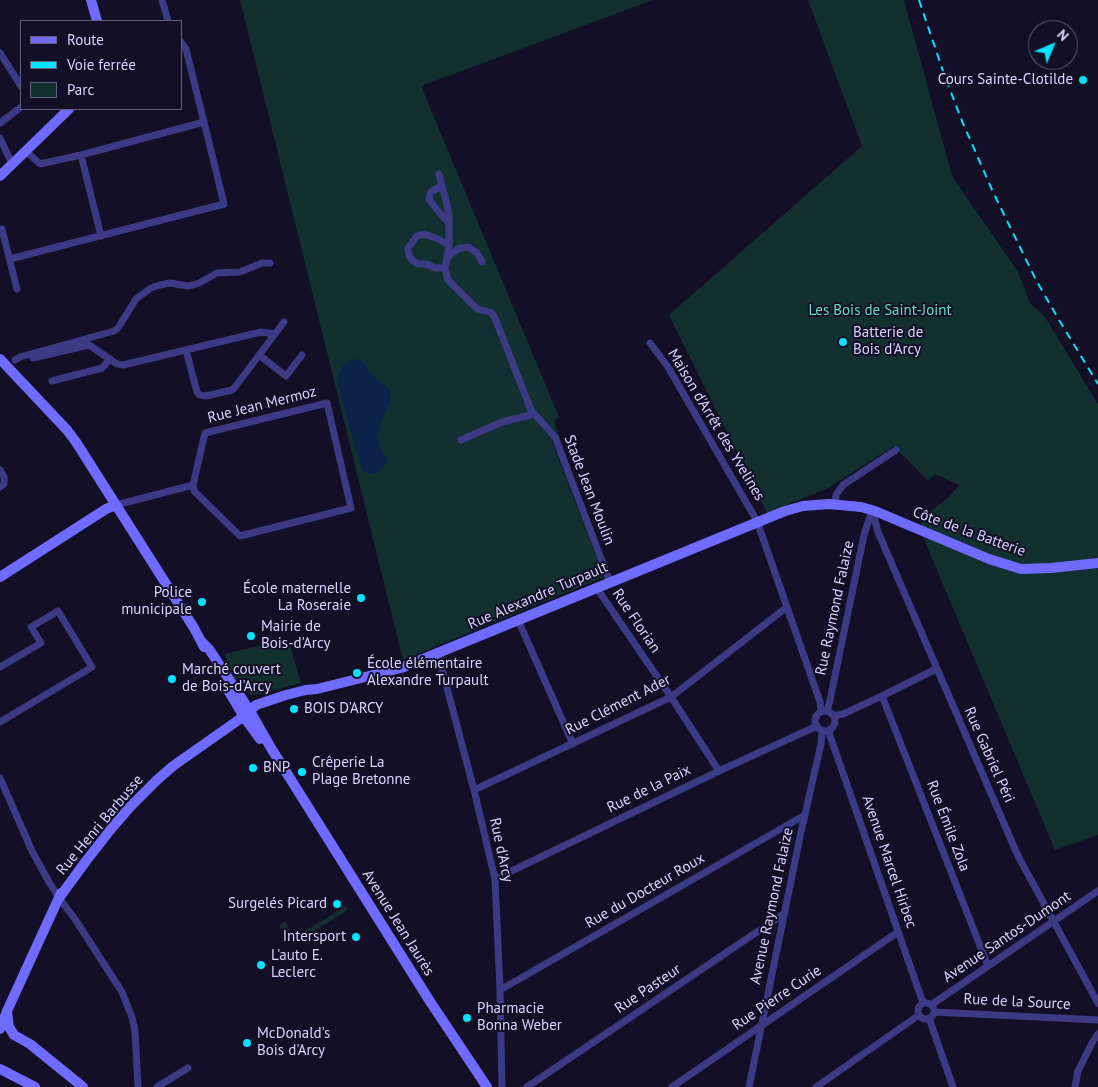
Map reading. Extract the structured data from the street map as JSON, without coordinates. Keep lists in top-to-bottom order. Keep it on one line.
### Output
{"streets":{"main road":["Côte de la Batterie","Rue Alexandre Turpault","Rue Henri Barbusse","Avenue Jean Jaurès"],"street":["Rue Jean Mermoz","Maison d'Arrêt des Yvelines","Stade Jean Moulin","Rue Raymond Falaize","Rue Florian","Rue Clément Ader","Rue Gabriel Péri","Rue de la Paix","Rue Émile Zola","Rue d'Arcy","Avenue Marcel Hirbec","Rue du Docteur Roux","Avenue Raymond Falaize","Avenue Santos-Dumont","Rue Pasteur","Rue Pierre Curie","Rue de la Source"]},"crossings":[["Maison d'Arrêt des Yvelines","Rue Alexandre Turpault"],["Stade Jean Moulin","Rue Alexandre Turpault"],["Côte de la Batterie","Rue Alexandre Turpault"],["Rue Alexandre Turpault","Rue Raymond Falaize"],["Rue Alexandre Turpault","Rue Florian"],["Rue Alexandre Turpault","Rue Gabriel Péri"],["Rue Alexandre Turpault","Rue Henri Barbusse"],["Rue Alexandre Turpault","Rue d'Arcy"],["Rue Alexandre Turpault","Avenue Jean Jaurès"],["Rue Raymond Falaize","Rue Gabriel Péri"],["Rue Raymond Falaize","Rue de la Paix"],["Rue Raymond Falaize","Avenue Marcel Hirbec"],["Rue Raymond Falaize","Avenue Raymond Falaize"],["Rue Florian","Rue Clément Ader"],["Rue Florian","Rue de la Paix"],["Rue Clément Ader","Rue d'Arcy"],["Rue Gabriel Péri","Avenue Santos-Dumont"],["Rue de la Paix","Rue d'Arcy"],["Rue de la Paix","Avenue Marcel Hirbec"],["Rue de la Paix","Avenue Raymond Falaize"],["Rue Henri Barbusse","Avenue Jean Jaurès"],["Rue Émile Zola","Avenue Santos-Dumont"],["Rue d'Arcy","Rue du Docteur Roux"],["Avenue Marcel Hirbec","Avenue Raymond Falaize"],["Avenue Marcel Hirbec","Avenue Santos-Dumont"],["Avenue Marcel Hirbec","Rue Pierre Curie"],["Avenue Marcel Hirbec","Rue de la Source"],["Rue du Docteur Roux","Avenue Raymond Falaize"],["Avenue Raymond Falaize","Rue Pasteur"],["Avenue Raymond Falaize","Rue Pierre Curie"],["Avenue Santos-Dumont","Rue de la Source"]],"parks":["Les Bois de Saint-Joint"],"places":["Cours Sainte-Clotilde","Batterie de Bois d'Arcy","École maternelle La Roseraie","Police municipale","Mairie de Bois-d'Arcy","École élémentaire Alexandre Turpault","Marché couvert de Bois-d'Arcy","BOIS D'ARCY","BNP","Crêperie La Plage Bretonne","Surgelés Picard","Intersport","L'auto E. Leclerc","Pharmacie Bonna Weber","McDonald's Bois d'Arcy"],"legend":["Route","Voie ferrée","Parc"],"north":"top right"}
